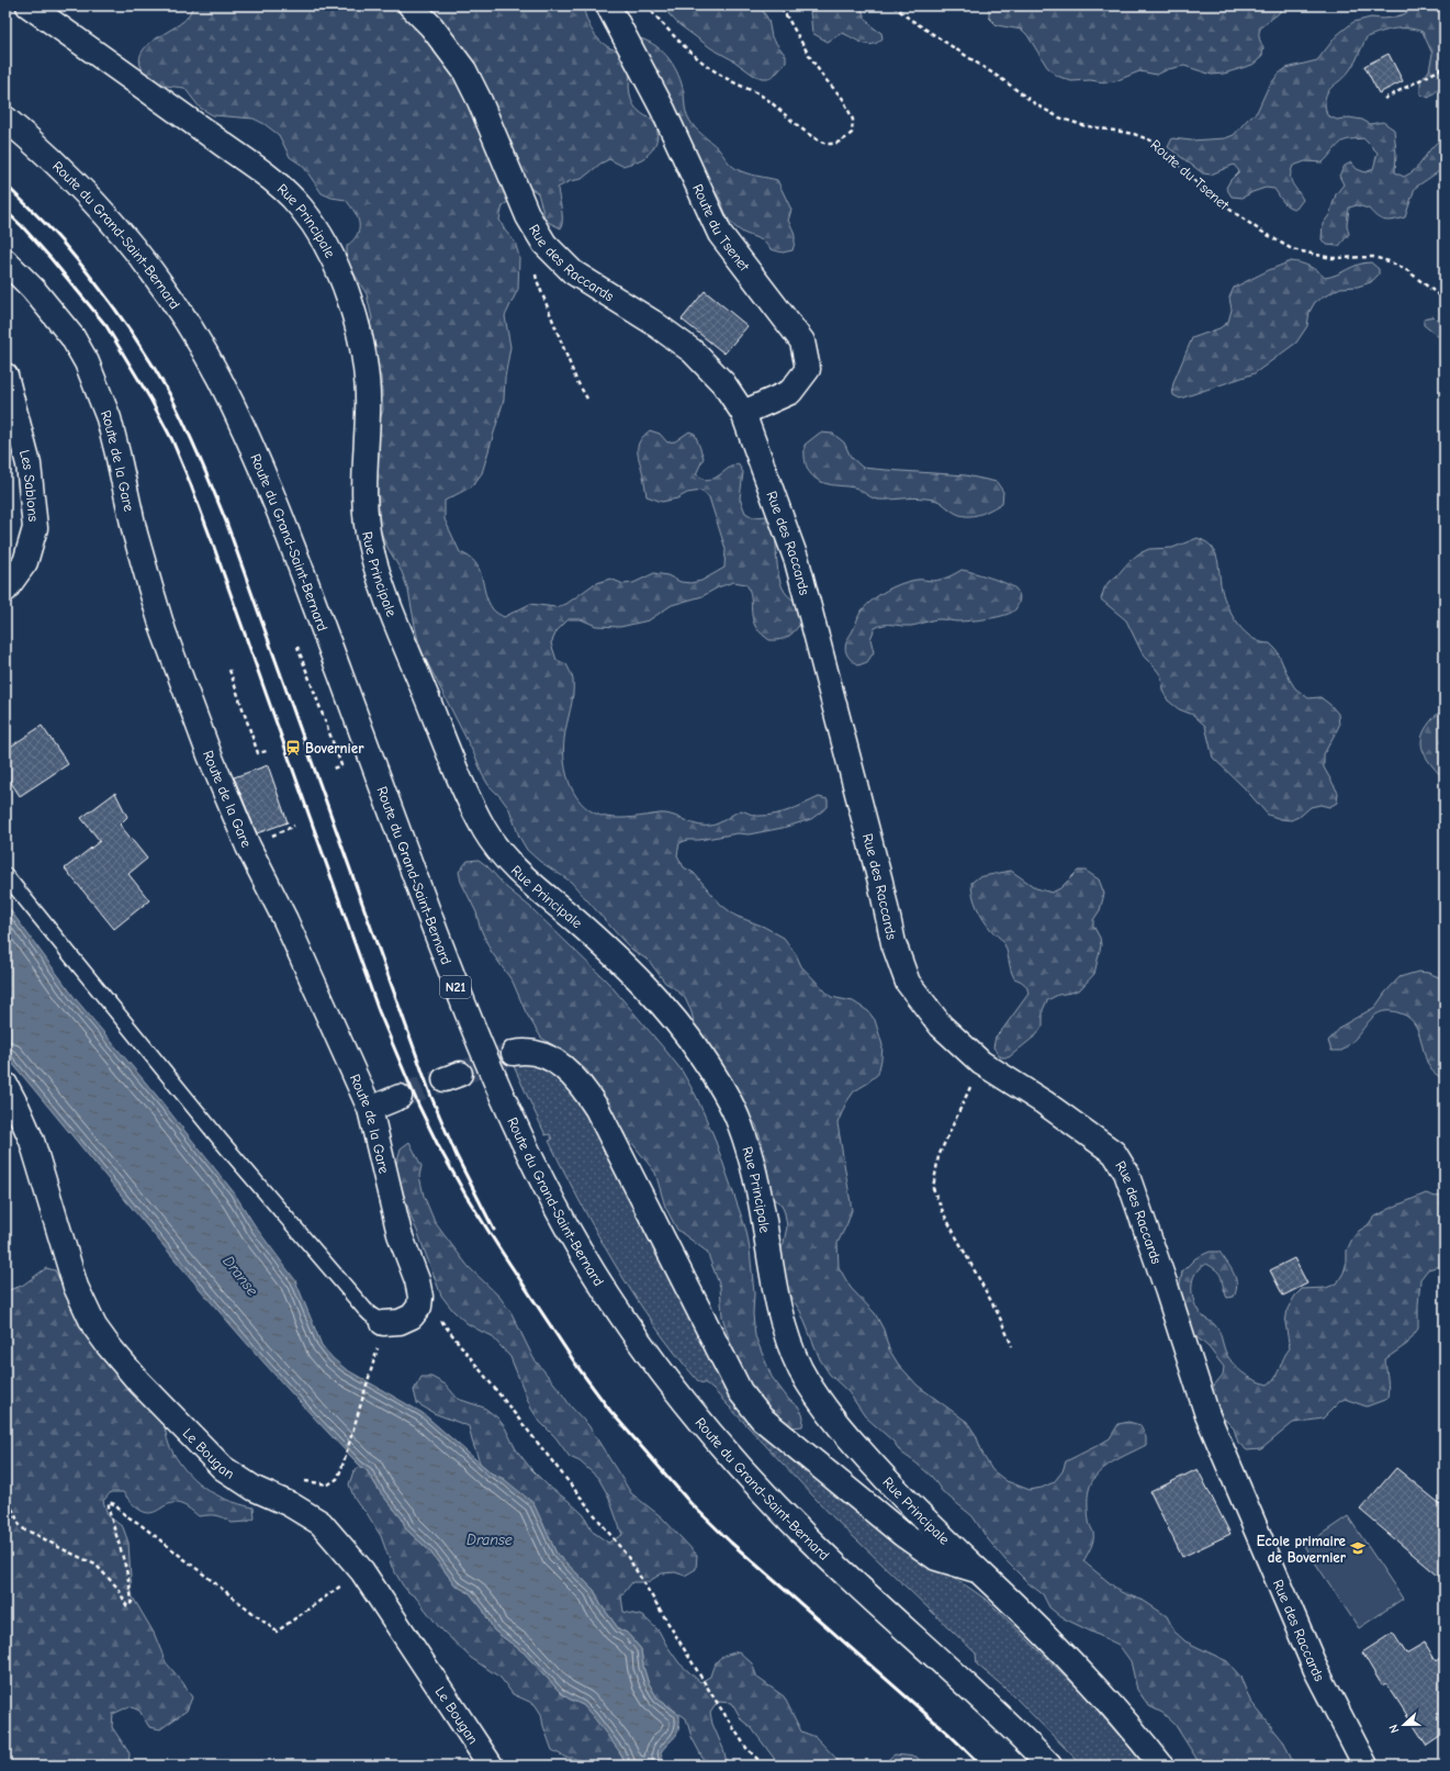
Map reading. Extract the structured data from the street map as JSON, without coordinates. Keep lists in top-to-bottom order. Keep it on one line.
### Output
{"streets":{"street":["Route du Tsenet","Rue Principale","Route du Grand-Saint-Bernard","Rue des Raccards","Route de la Gare","Les Sablons","N21","Le Bougan"]},"crossings":[["Route du Tsenet","Rue des Raccards"]],"water":["Dranse"],"places":{"station":["Bovernier"],"school or university":["Ecole primaire de Bovernier"]},"north":"left"}
